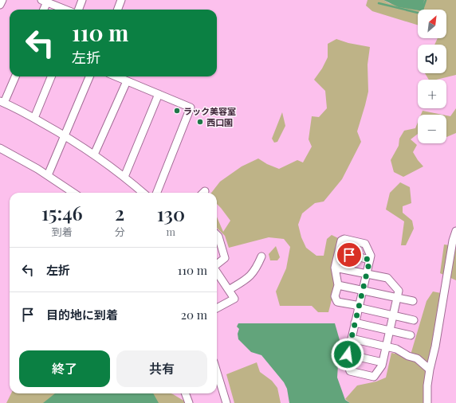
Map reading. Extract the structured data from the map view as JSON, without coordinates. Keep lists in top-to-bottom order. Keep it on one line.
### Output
{"places":["ラック美容室","西口園"],"north":"top right","page":{"map_buttons":["+","−"],"turn":["110 m","左折"],"eta":["15:46","到着","2","分","130","m"],"list":[{"name":"左折","value":"110 m"},{"name":"目的地に到着","value":"20 m"}],"buttons":["終了","共有"]}}
